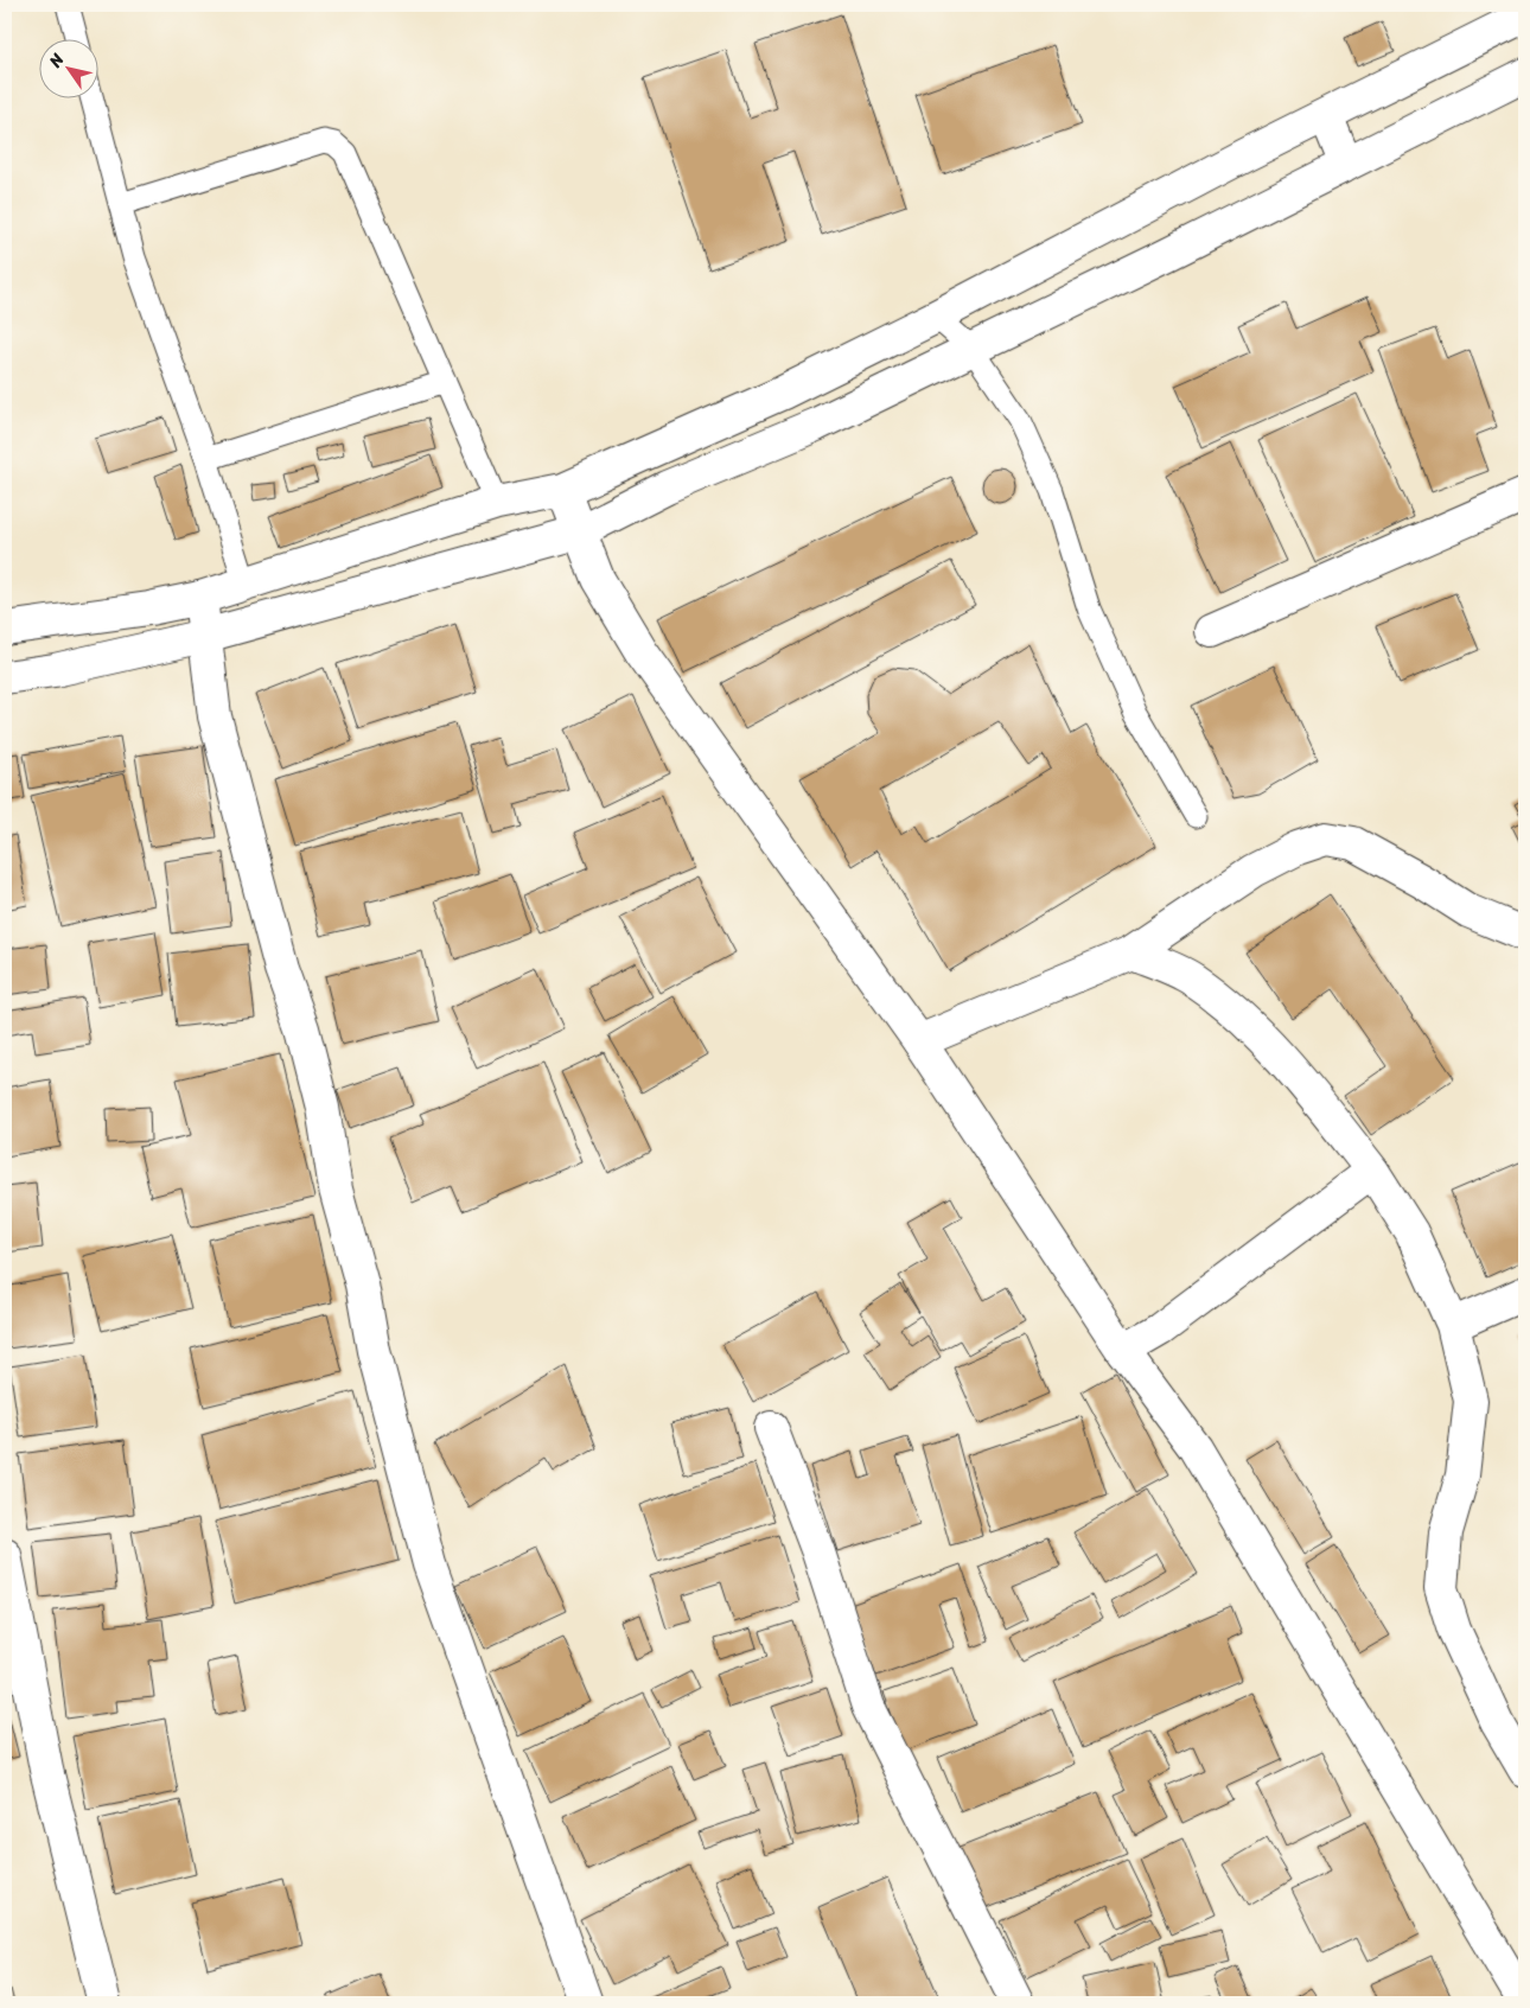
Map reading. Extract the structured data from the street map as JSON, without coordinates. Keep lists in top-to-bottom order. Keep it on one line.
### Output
{"north":"top left"}
